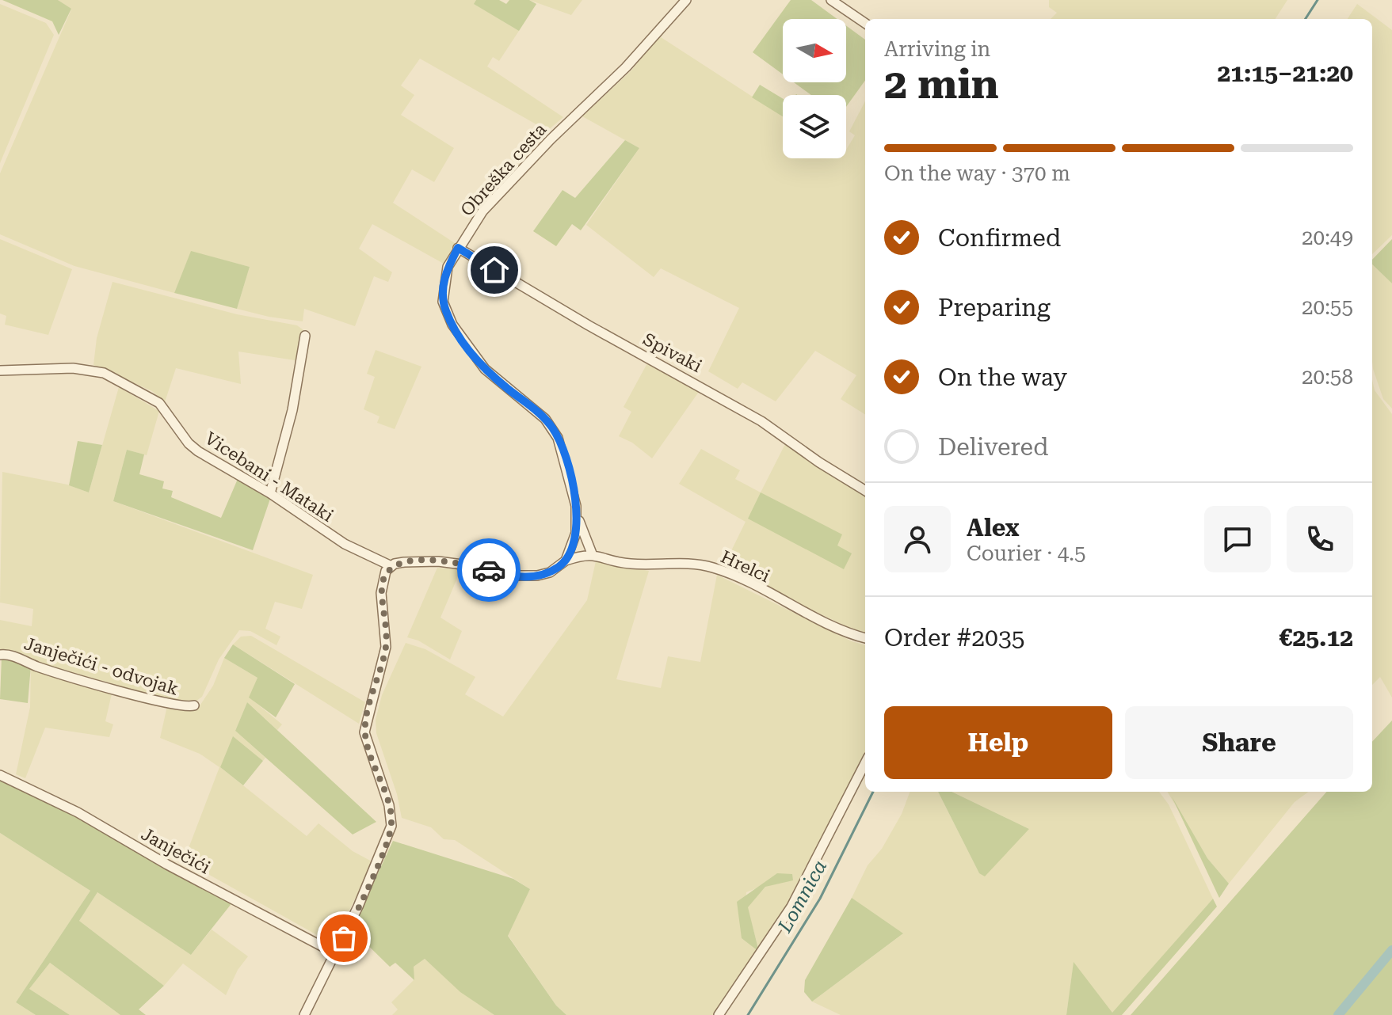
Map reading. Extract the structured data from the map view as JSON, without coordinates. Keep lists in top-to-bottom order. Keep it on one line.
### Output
{"streets":{"street":["Obreška cesta","Spivaki","Vicebani - Mataki","Hrelci","Janječići - odvojak","Janječići"]},"crossings":[["Obreška cesta","Spivaki"]],"water":["Lomnica"],"north":"right","page":{"heading":["2 min","Arriving in","21:15–21:20"],"panel":["Alex","Courier · 4.5","Order #2035","€25.12"],"bar":"On the way · 370 m","list":[["Confirmed","20:49"],["Preparing","20:55"],["On the way","20:58"],"Delivered"],"buttons":["Help","Share"]}}
